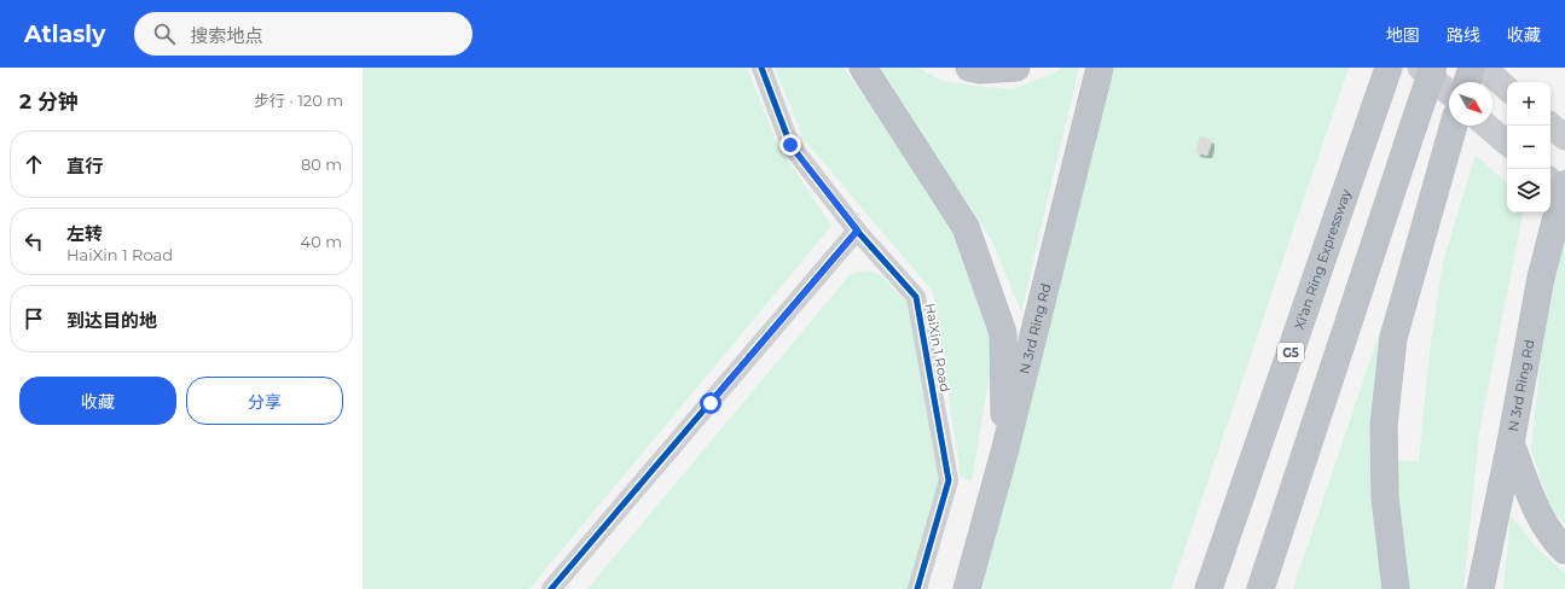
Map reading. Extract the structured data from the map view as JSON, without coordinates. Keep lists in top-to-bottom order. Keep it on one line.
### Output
{"streets":{"highway":["Xi'an Ring Expressway","N 3rd Ring Rd","G5"],"street":["HaiXin 1 Road"]},"north":"bottom right","page":{"header":"Atlasly","search":"搜索地点","nav":["地图","路线","收藏"],"heading":["2 分钟","步行 · 120 m"],"map_buttons":["+","−"],"list":[["直行","80 m"],["左转","HaiXin 1 Road","40 m"],"到达目的地"],"buttons":["收藏","分享"]}}
